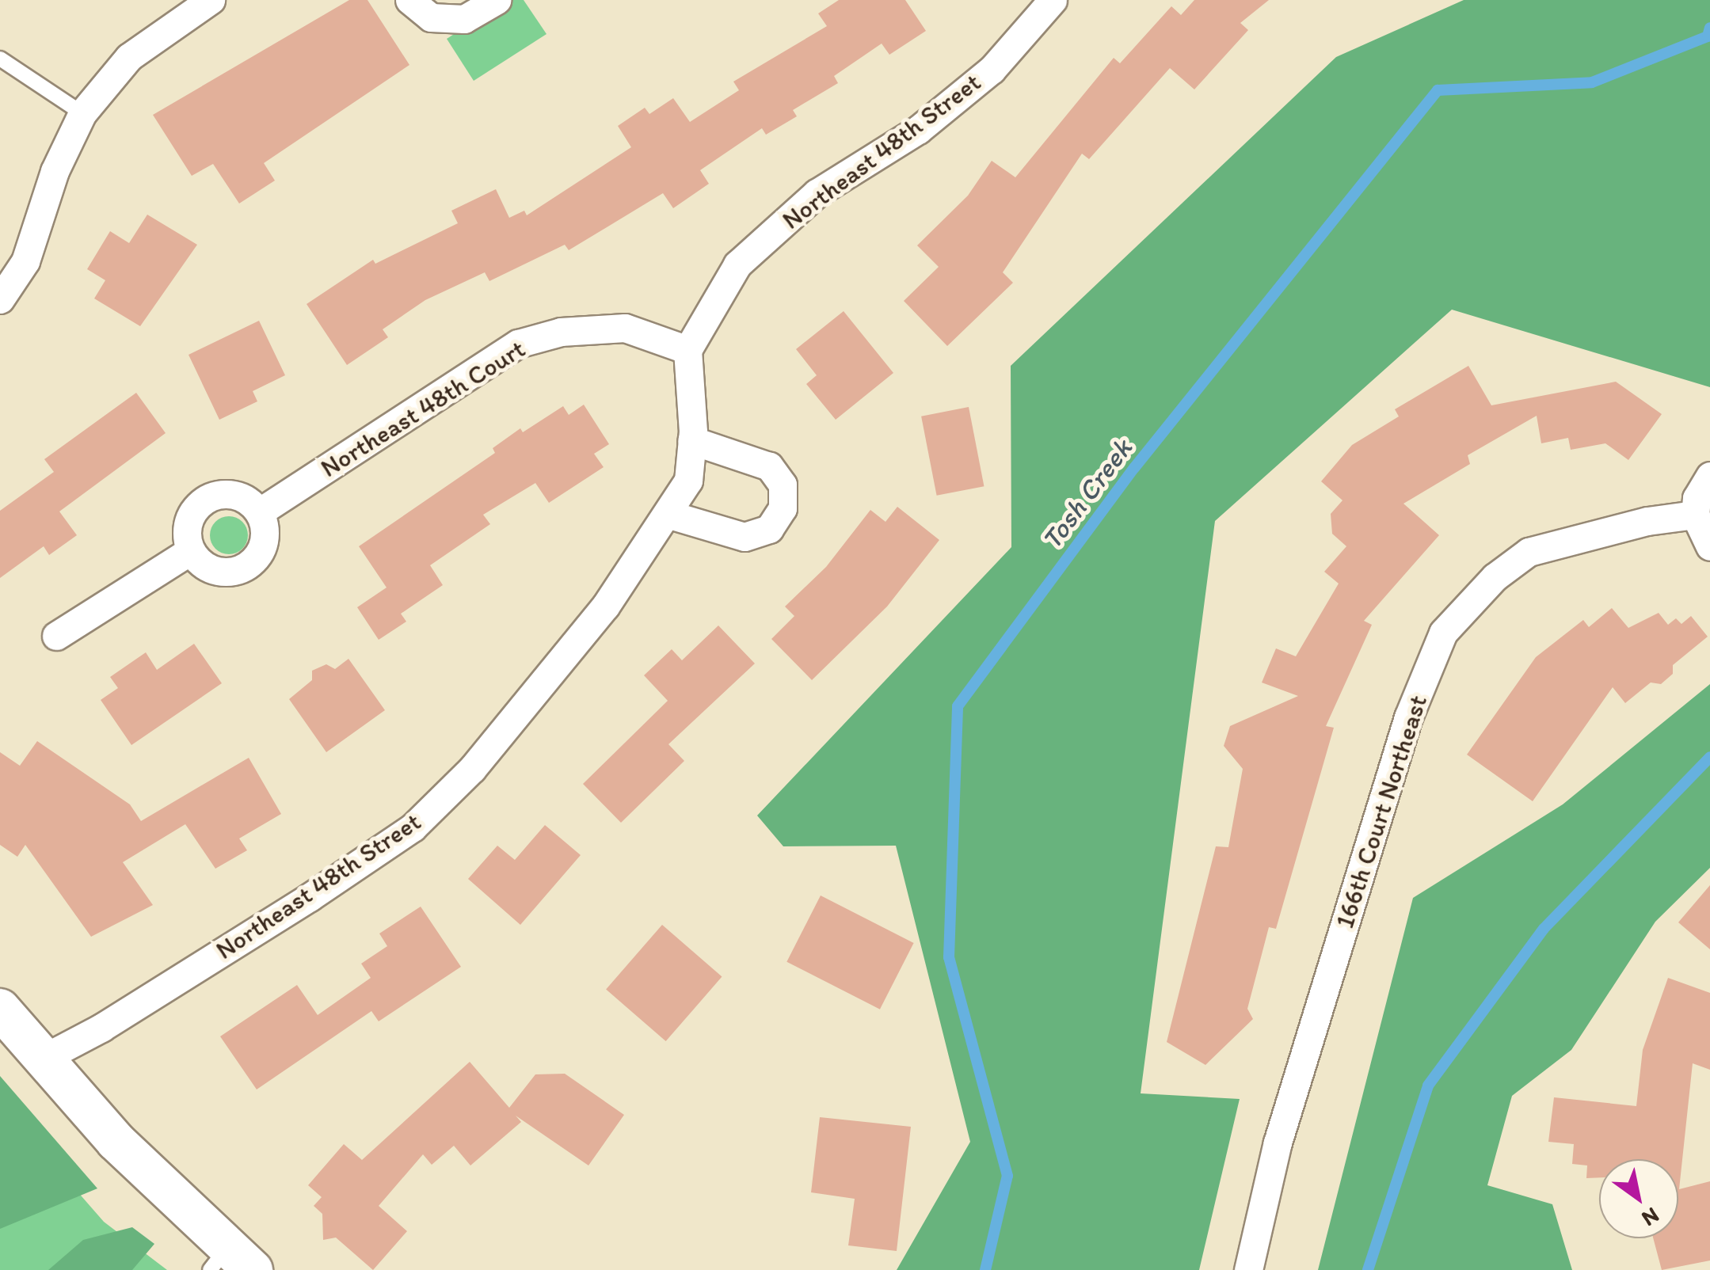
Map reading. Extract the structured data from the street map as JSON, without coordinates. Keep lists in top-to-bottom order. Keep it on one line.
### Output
{"streets":{"street":["Northeast 48th Street","Northeast 48th Court","166th Court Northeast"]},"crossings":[["Northeast 48th Street","Northeast 48th Court"]],"water":["Tosh Creek"],"north":"bottom right"}
